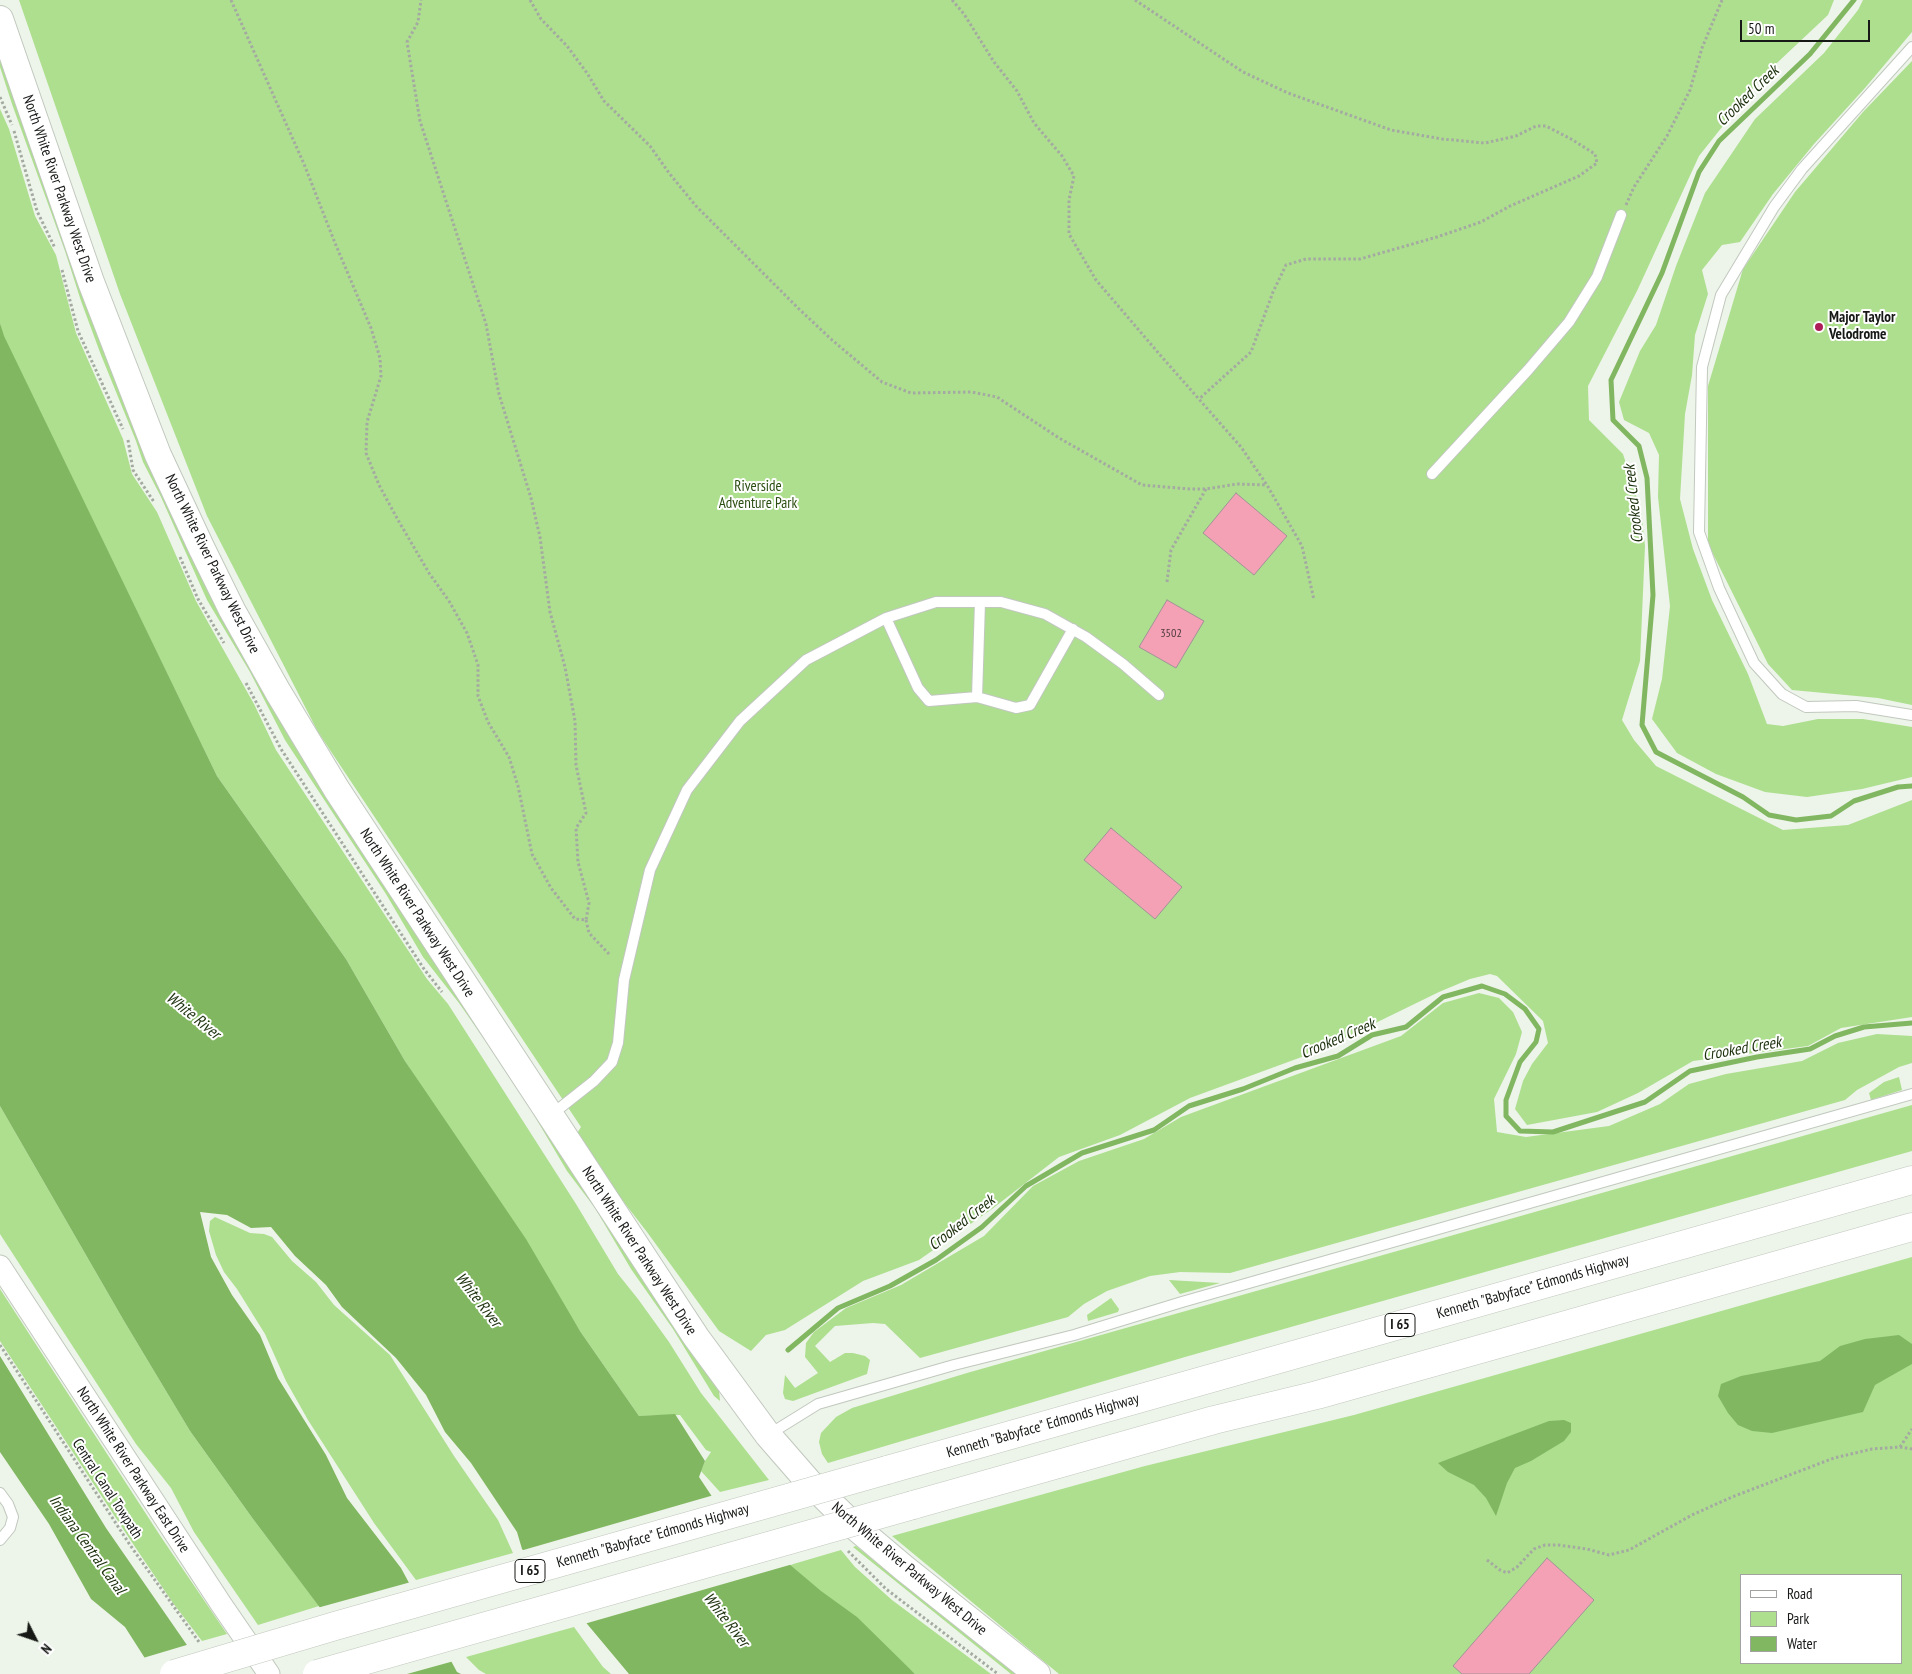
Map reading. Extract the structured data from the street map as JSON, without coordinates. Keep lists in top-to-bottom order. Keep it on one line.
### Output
{"streets":{"highway":["Kenneth \"Babyface\" Edmonds Highway","I 65"],"street":["North White River Parkway West Drive","North White River Parkway East Drive"],"path":["Central Canal Towpath"]},"water":["Crooked Creek","White River","Indiana Central Canal"],"parks":["Riverside Adventure Park"],"places":["Major Taylor Velodrome"],"house_numbers":["3502"],"legend":["Road","Park","Water"],"scale_bar":"50 m","north":"bottom right"}
